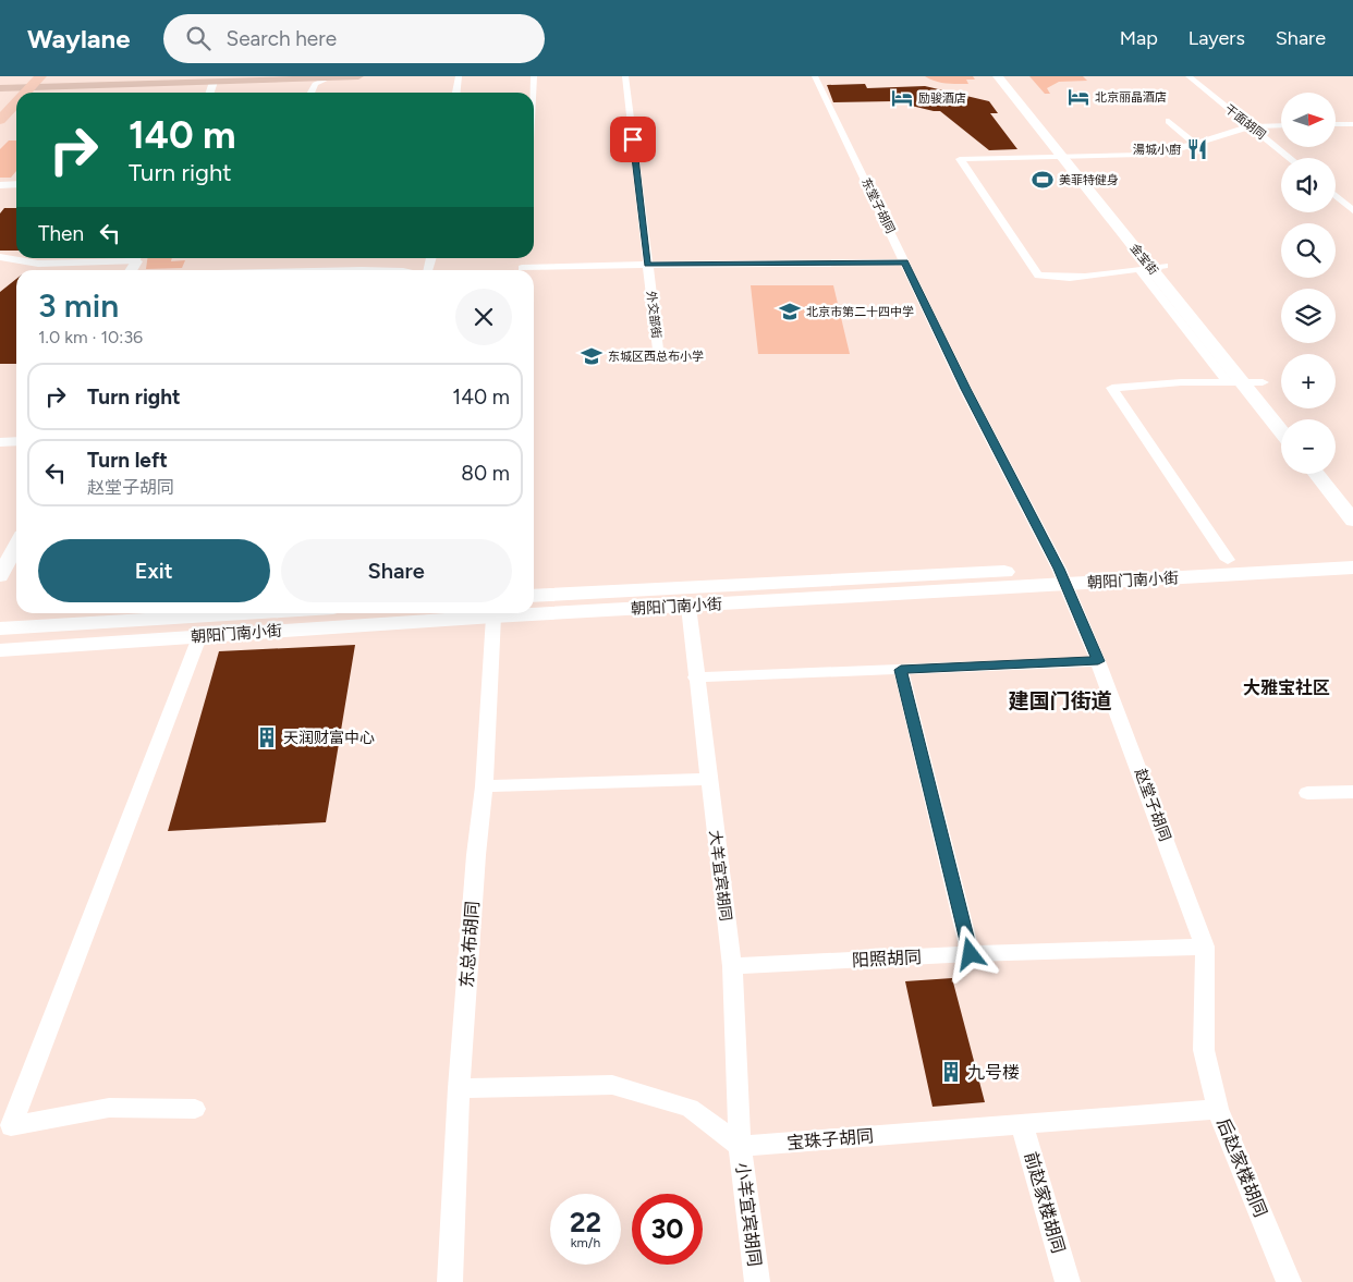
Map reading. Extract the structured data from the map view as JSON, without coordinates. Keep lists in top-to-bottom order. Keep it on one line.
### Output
{"streets":{"main road":["金宝街","朝阳门南小街"],"street":["干面胡同","东堂子胡同","外交部街","赵堂子胡同","大羊宜宾胡同","东总布胡同","阳照胡同","宝珠子胡同","后赵家楼胡同","前赵家楼胡同","小羊宜宾胡同"]},"crossings":[["东堂子胡同","朝阳门南小街"],["东堂子胡同","赵堂子胡同"],["朝阳门南小街","赵堂子胡同"],["朝阳门南小街","大羊宜宾胡同"],["赵堂子胡同","阳照胡同"],["赵堂子胡同","后赵家楼胡同"],["大羊宜宾胡同","阳照胡同"],["大羊宜宾胡同","宝珠子胡同"],["大羊宜宾胡同","小羊宜宾胡同"],["宝珠子胡同","后赵家楼胡同"],["宝珠子胡同","前赵家楼胡同"],["宝珠子胡同","小羊宜宾胡同"]],"districts":["大雅宝社区","建国门街道"],"places":{"hotel":["北京丽晶酒店","励骏酒店"],"restaurant":["湯城小廚"],"sports":["美菲特健身"],"school or university":["北京市第二十四中学","东城区西总布小学"],"building":["天润财富中心","九号楼"]},"north":"right","page":{"header":"Waylane","search":"Search here","nav":["Map","Layers","Share"],"map_buttons":["+","−"],"turn":["140 m","Turn right"],"then":"Then","heading":["3 min","1.0 km · 10:36"],"list":[{"name":"Turn right","value":"140 m"},{"name":"Turn left","note":"赵堂子胡同","value":"80 m"}],"buttons":["Exit","Share"],"speed":"22 km/h","limit":"30"}}
